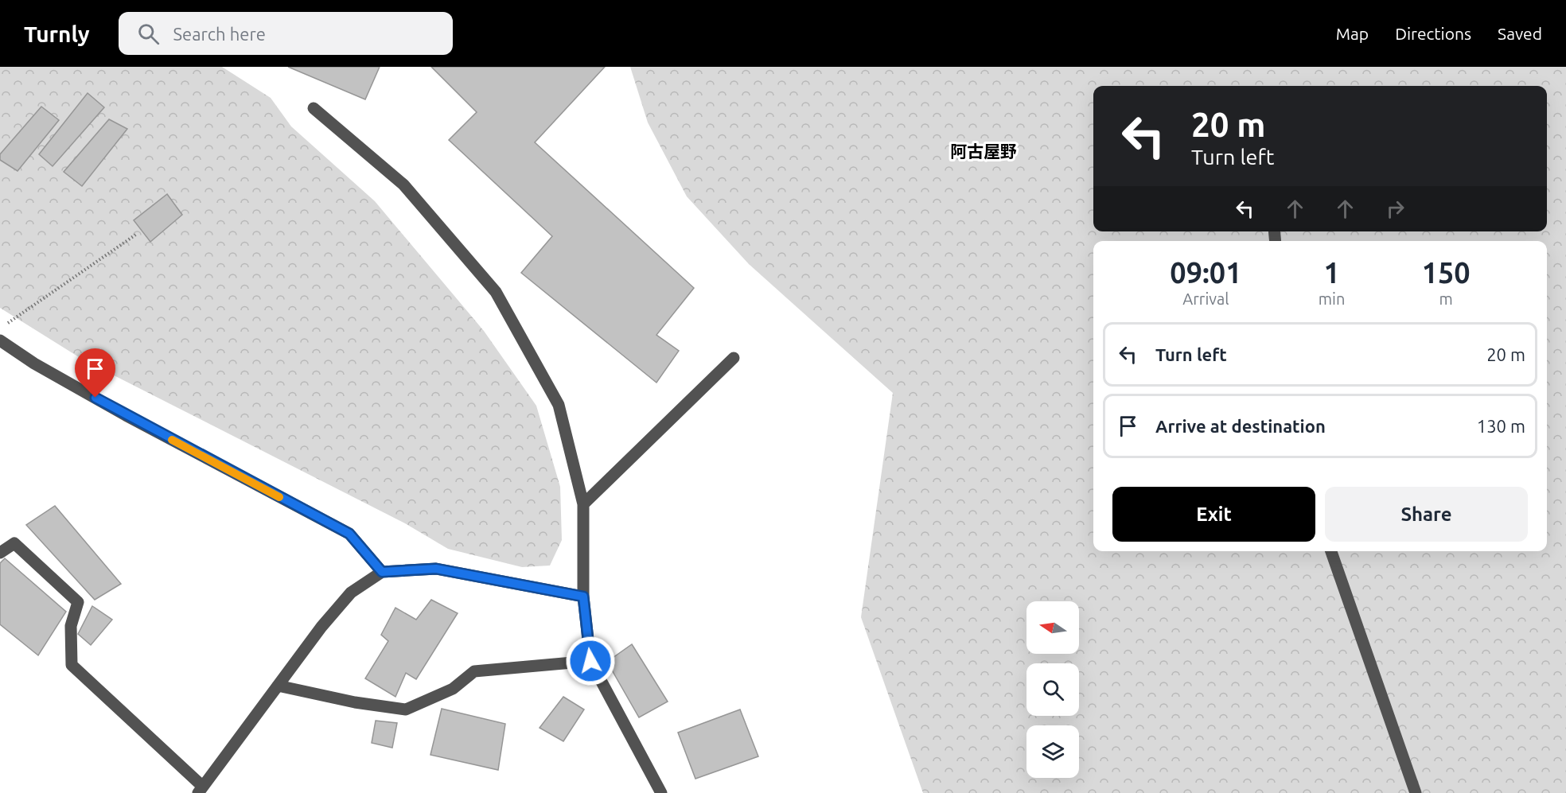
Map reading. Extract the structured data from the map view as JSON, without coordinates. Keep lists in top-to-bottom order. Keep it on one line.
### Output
{"districts":["阿古屋野"],"north":"left","page":{"header":"Turnly","search":"Search here","nav":["Map","Directions","Saved"],"turn":["20 m","Turn left"],"eta":["09:01","Arrival","1","min","150","m"],"list":[{"name":"Turn left","value":"20 m"},{"name":"Arrive at destination","value":"130 m"}],"buttons":["Exit","Share"]}}
